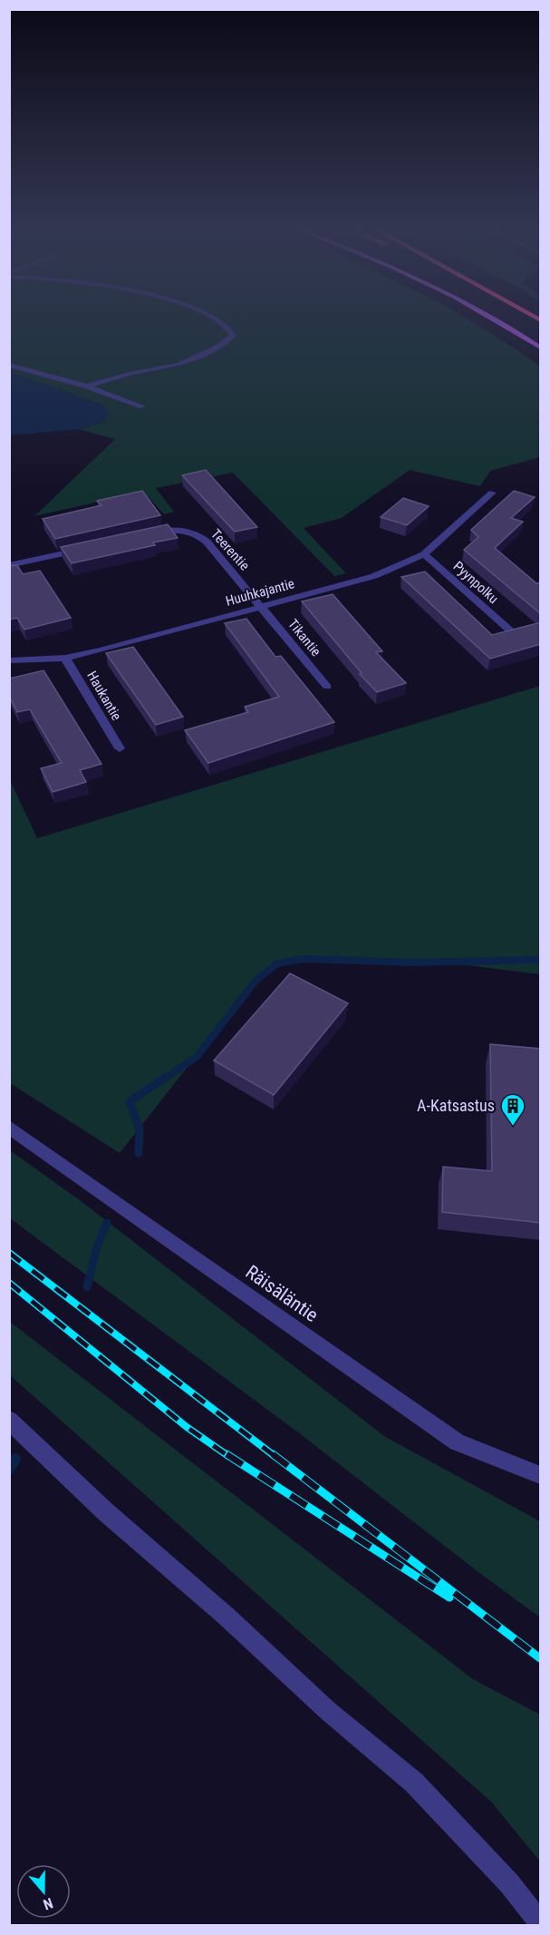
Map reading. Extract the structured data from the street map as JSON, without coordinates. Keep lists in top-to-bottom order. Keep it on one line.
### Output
{"streets":{"street":["Teerentie","Pyynpolku","Huuhkajantie","Tikantie","Haukantie","Räisäläntie"]},"crossings":[["Teerentie","Huuhkajantie"],["Teerentie","Tikantie"],["Pyynpolku","Huuhkajantie"],["Huuhkajantie","Tikantie"],["Huuhkajantie","Haukantie"]],"places":{"building":["A-Katsastus"]},"north":"bottom"}
